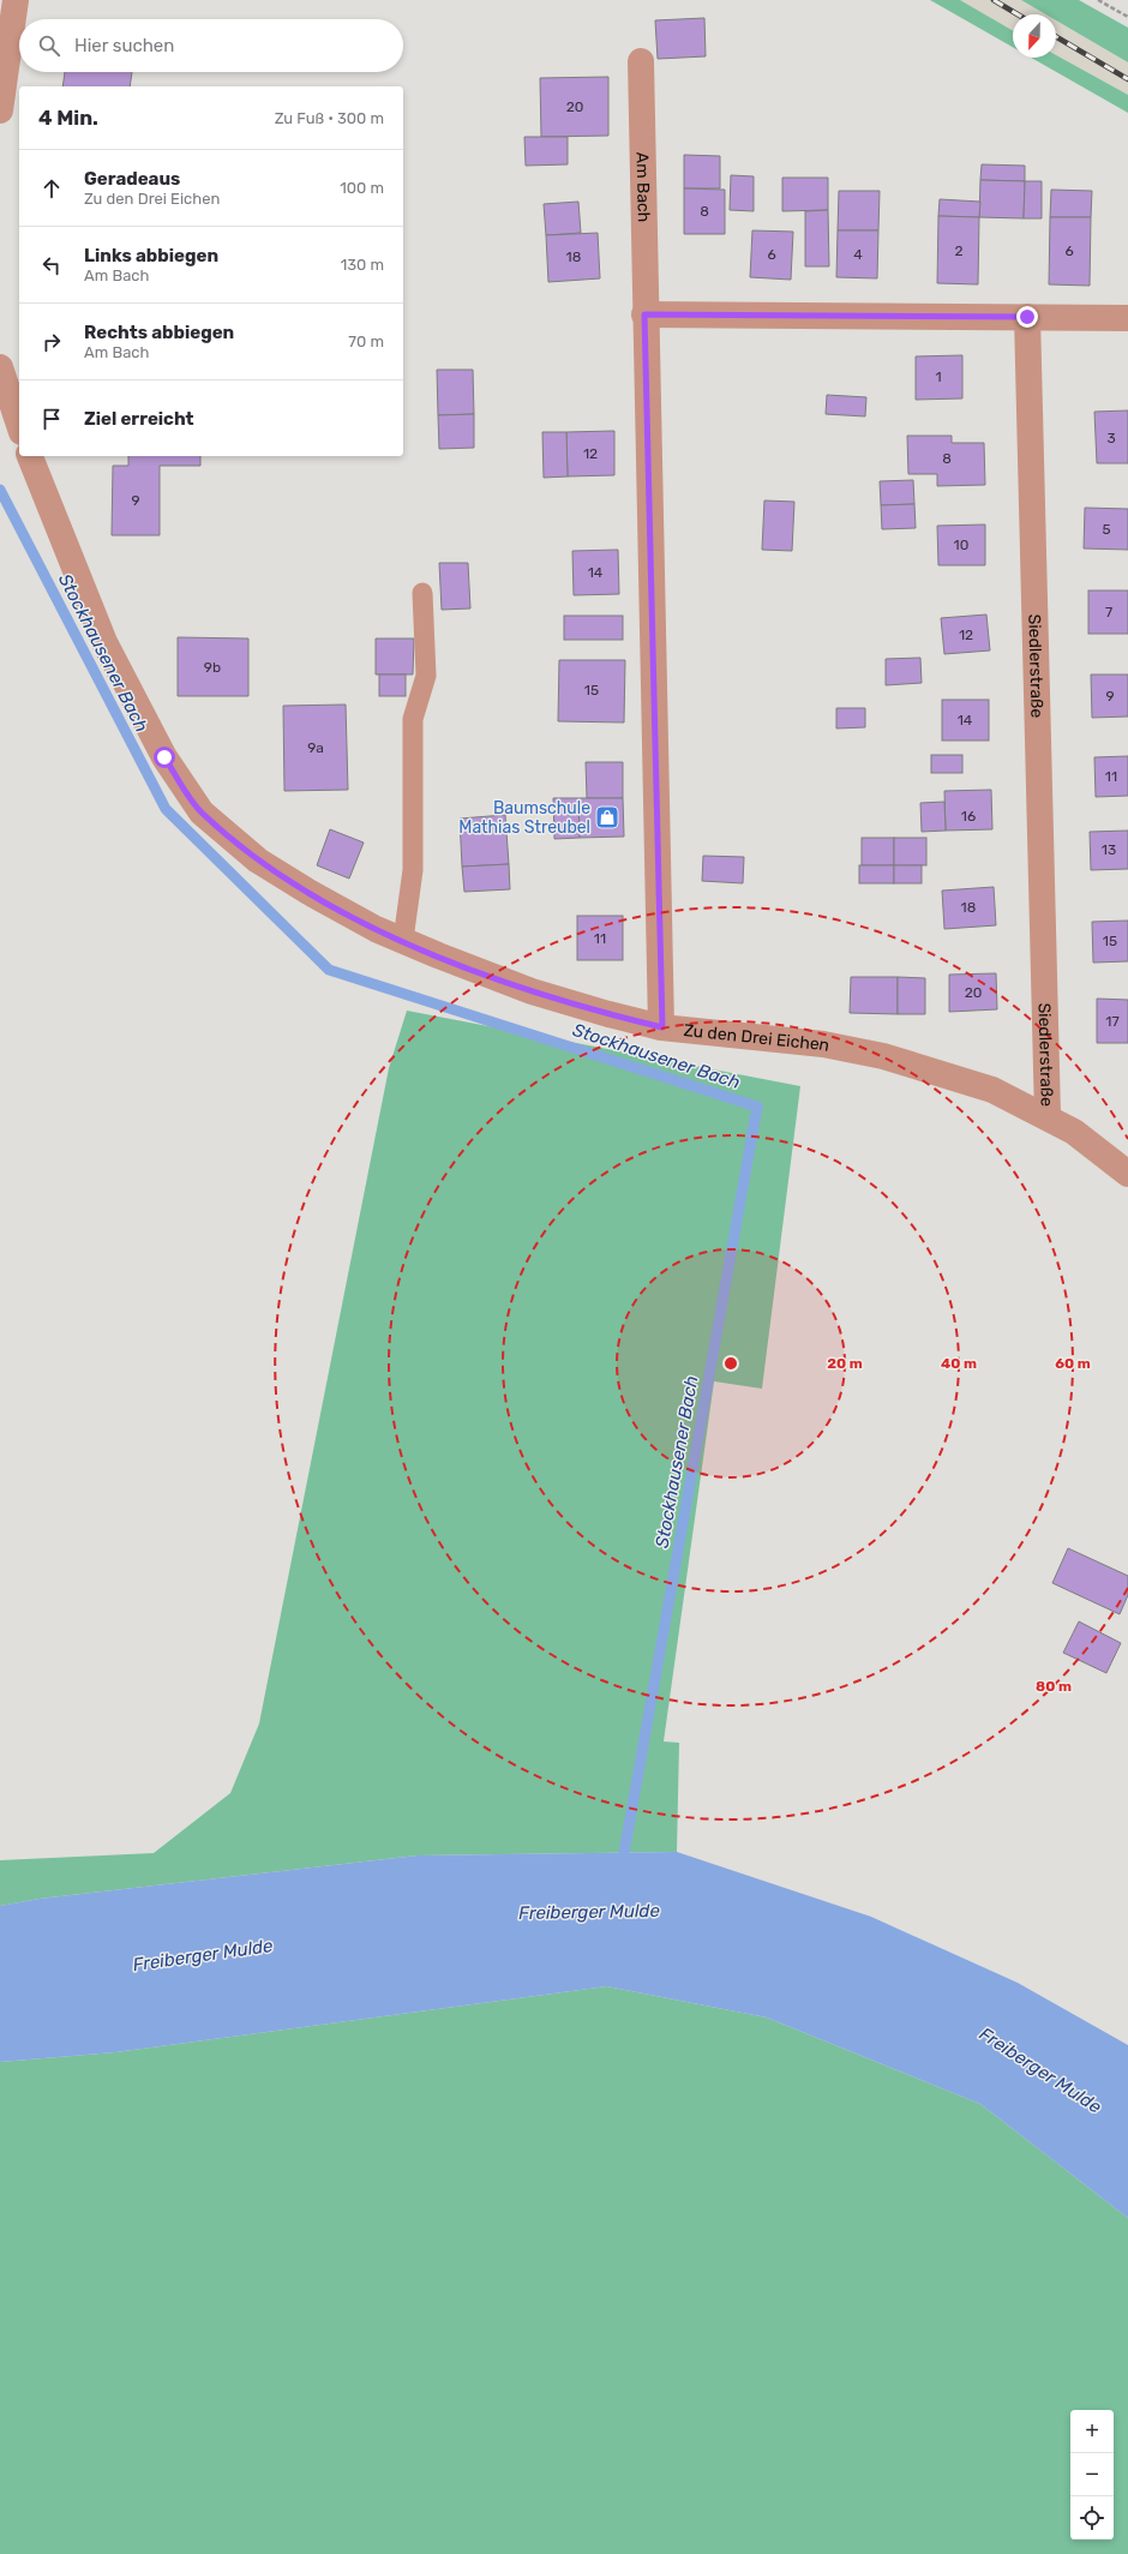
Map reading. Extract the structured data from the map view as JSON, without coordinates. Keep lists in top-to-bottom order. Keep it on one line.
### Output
{"streets":{"street":["Am Bach","Siedlerstraße","Zu den Drei Eichen"]},"crossings":[["Am Bach","Zu den Drei Eichen"],["Siedlerstraße","Zu den Drei Eichen"]],"water":["Stockhausener Bach","Freiberger Mulde"],"places":{"shop":["Baumschule Mathias Streubel"]},"house_numbers":["20","8","2","6","6","4","18","1","3","12","8","9","5","10","14","7","12","9b","15","9","14","9a","11","16","13","18","11","15","20","17"],"north":"bottom","page":{"search":"Hier suchen","heading":["4 Min.","Zu Fuß · 300 m"],"list":[["Geradeaus","Zu den Drei Eichen","100 m"],["Links abbiegen","Am Bach","130 m"],["Rechts abbiegen","Am Bach","70 m"],"Ziel erreicht"],"map_buttons":["+","−"]},"rings":["20 m","40 m","60 m","80 m"]}
